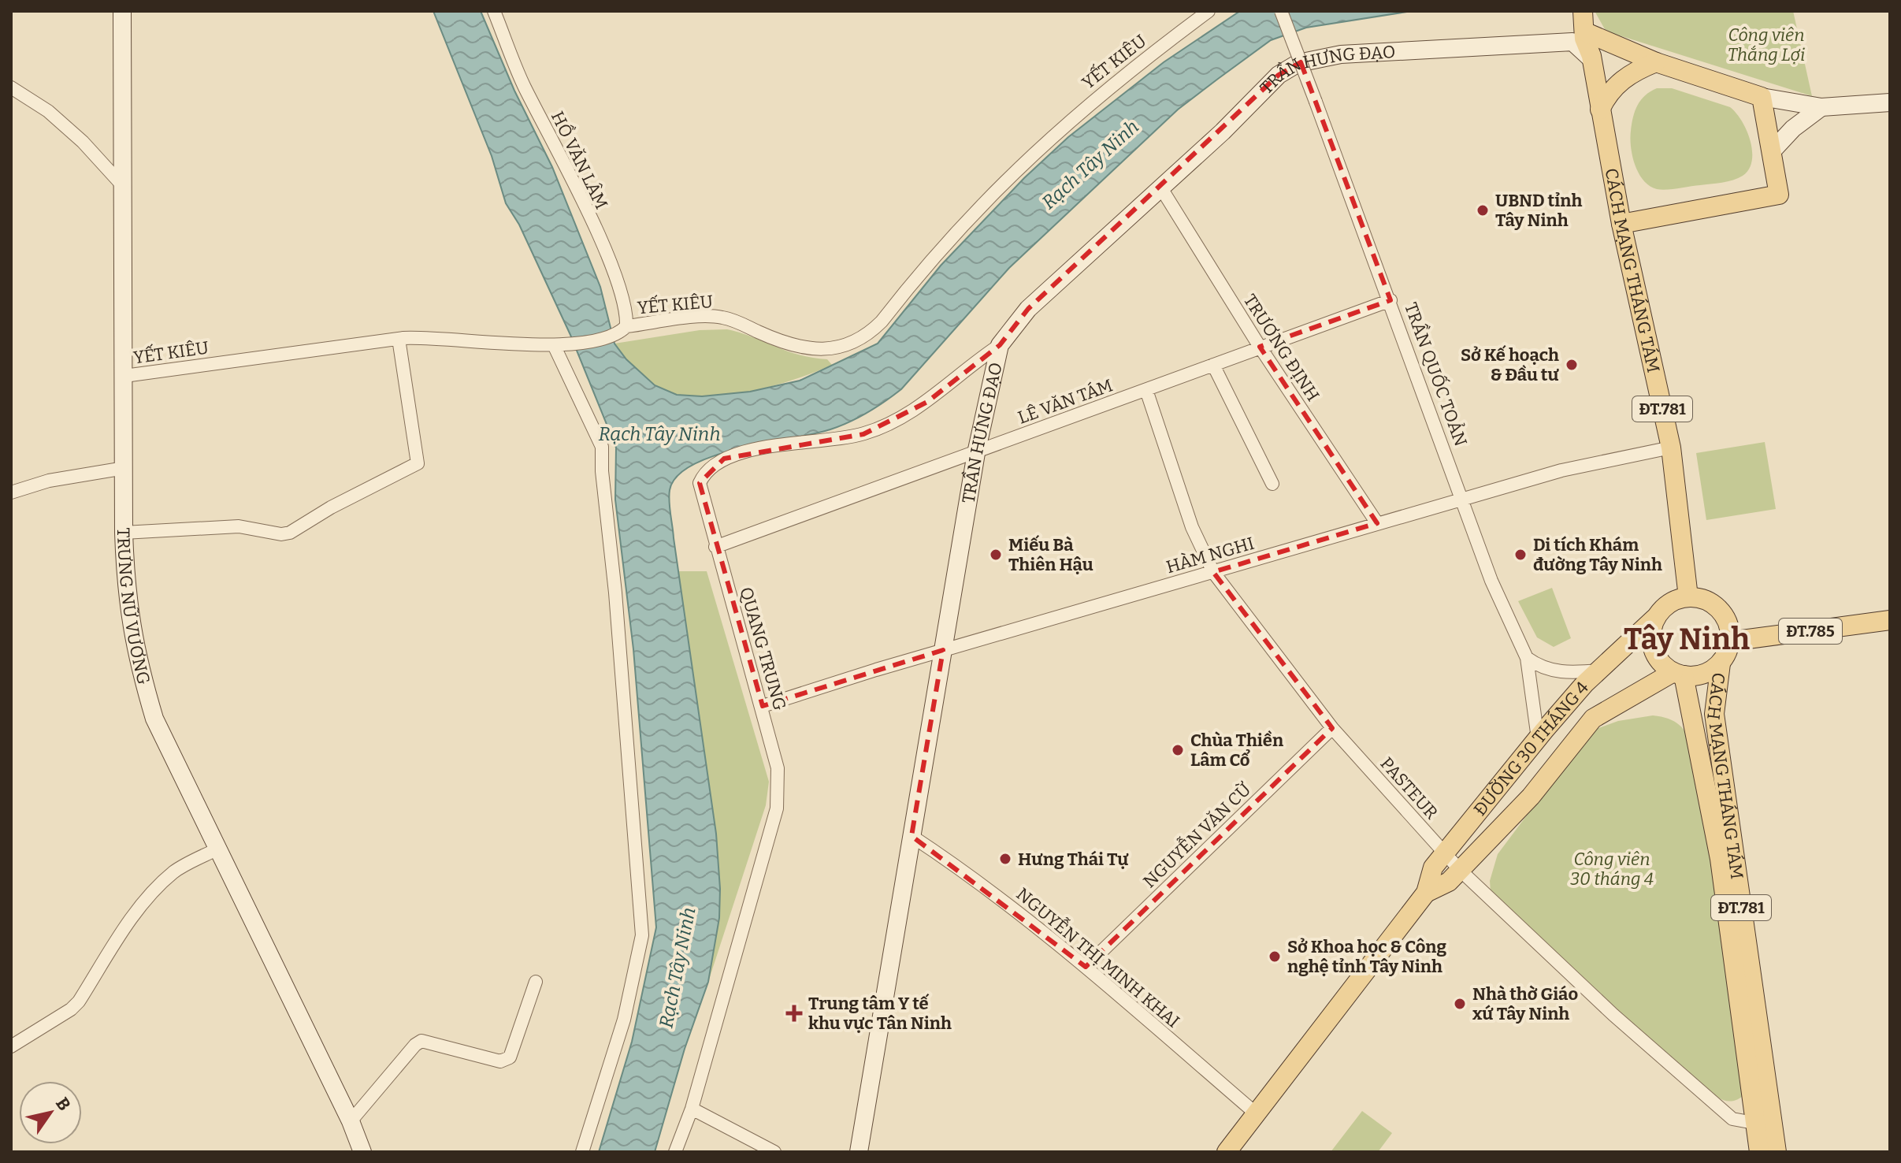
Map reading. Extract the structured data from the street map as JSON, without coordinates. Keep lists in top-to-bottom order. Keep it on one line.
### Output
{"streets":{"main road":["TRẦN HƯNG ĐẠO","CÁCH MẠNG THÁNG TÁM","ĐT.781","ĐT.785","ĐƯỜNG 30 THÁNG 4"],"street":["YẾT KIÊU","HỒ VĂN LÂM","TRƯƠNG ĐỊNH","TRẦN QUỐC TOẢN","LÊ VĂN TÁM","HÀM NGHI","TRƯNG NỮ VƯƠNG","QUANG TRUNG","PASTEUR","NGUYỄN VĂN CỪ","NGUYỄN THỊ MINH KHAI"]},"crossings":[["YẾT KIÊU","HỒ VĂN LÂM"],["YẾT KIÊU","TRƯNG NỮ VƯƠNG"],["TRẦN HƯNG ĐẠO","CÁCH MẠNG THÁNG TÁM"],["TRẦN HƯNG ĐẠO","TRƯƠNG ĐỊNH"],["TRẦN HƯNG ĐẠO","LÊ VĂN TÁM"],["TRẦN HƯNG ĐẠO","HÀM NGHI"],["TRẦN HƯNG ĐẠO","QUANG TRUNG"],["TRẦN HƯNG ĐẠO","NGUYỄN THỊ MINH KHAI"],["CÁCH MẠNG THÁNG TÁM","HÀM NGHI"],["CÁCH MẠNG THÁNG TÁM","ĐT.785"],["CÁCH MẠNG THÁNG TÁM","ĐƯỜNG 30 THÁNG 4"],["CÁCH MẠNG THÁNG TÁM","PASTEUR"],["TRƯƠNG ĐỊNH","LÊ VĂN TÁM"],["TRƯƠNG ĐỊNH","HÀM NGHI"],["TRẦN QUỐC TOẢN","LÊ VĂN TÁM"],["TRẦN QUỐC TOẢN","HÀM NGHI"],["TRẦN QUỐC TOẢN","ĐƯỜNG 30 THÁNG 4"],["LÊ VĂN TÁM","QUANG TRUNG"],["LÊ VĂN TÁM","PASTEUR"],["HÀM NGHI","QUANG TRUNG"],["HÀM NGHI","PASTEUR"],["ĐT.785","ĐƯỜNG 30 THÁNG 4"],["ĐƯỜNG 30 THÁNG 4","PASTEUR"],["ĐƯỜNG 30 THÁNG 4","NGUYỄN THỊ MINH KHAI"],["PASTEUR","NGUYỄN VĂN CỪ"],["NGUYỄN VĂN CỪ","NGUYỄN THỊ MINH KHAI"]],"districts":["Tây Ninh"],"water":["Rạch Tây Ninh"],"parks":["Công viên Thắng Lợi","Công viên 30 tháng 4"],"places":{"other":["UBND tỉnh Tây Ninh","Sở Kế hoạch & Đầu tư","Miếu Bà Thiên Hậu","Di tích Khám đường Tây Ninh","Chùa Thiền Lâm Cổ","Hưng Thái Tự","Sở Khoa học & Công nghệ tỉnh Tây Ninh","Nhà thờ Giáo xứ Tây Ninh"],"health":["Trung tâm Y tế khu vực Tân Ninh"]},"north":"top right"}
